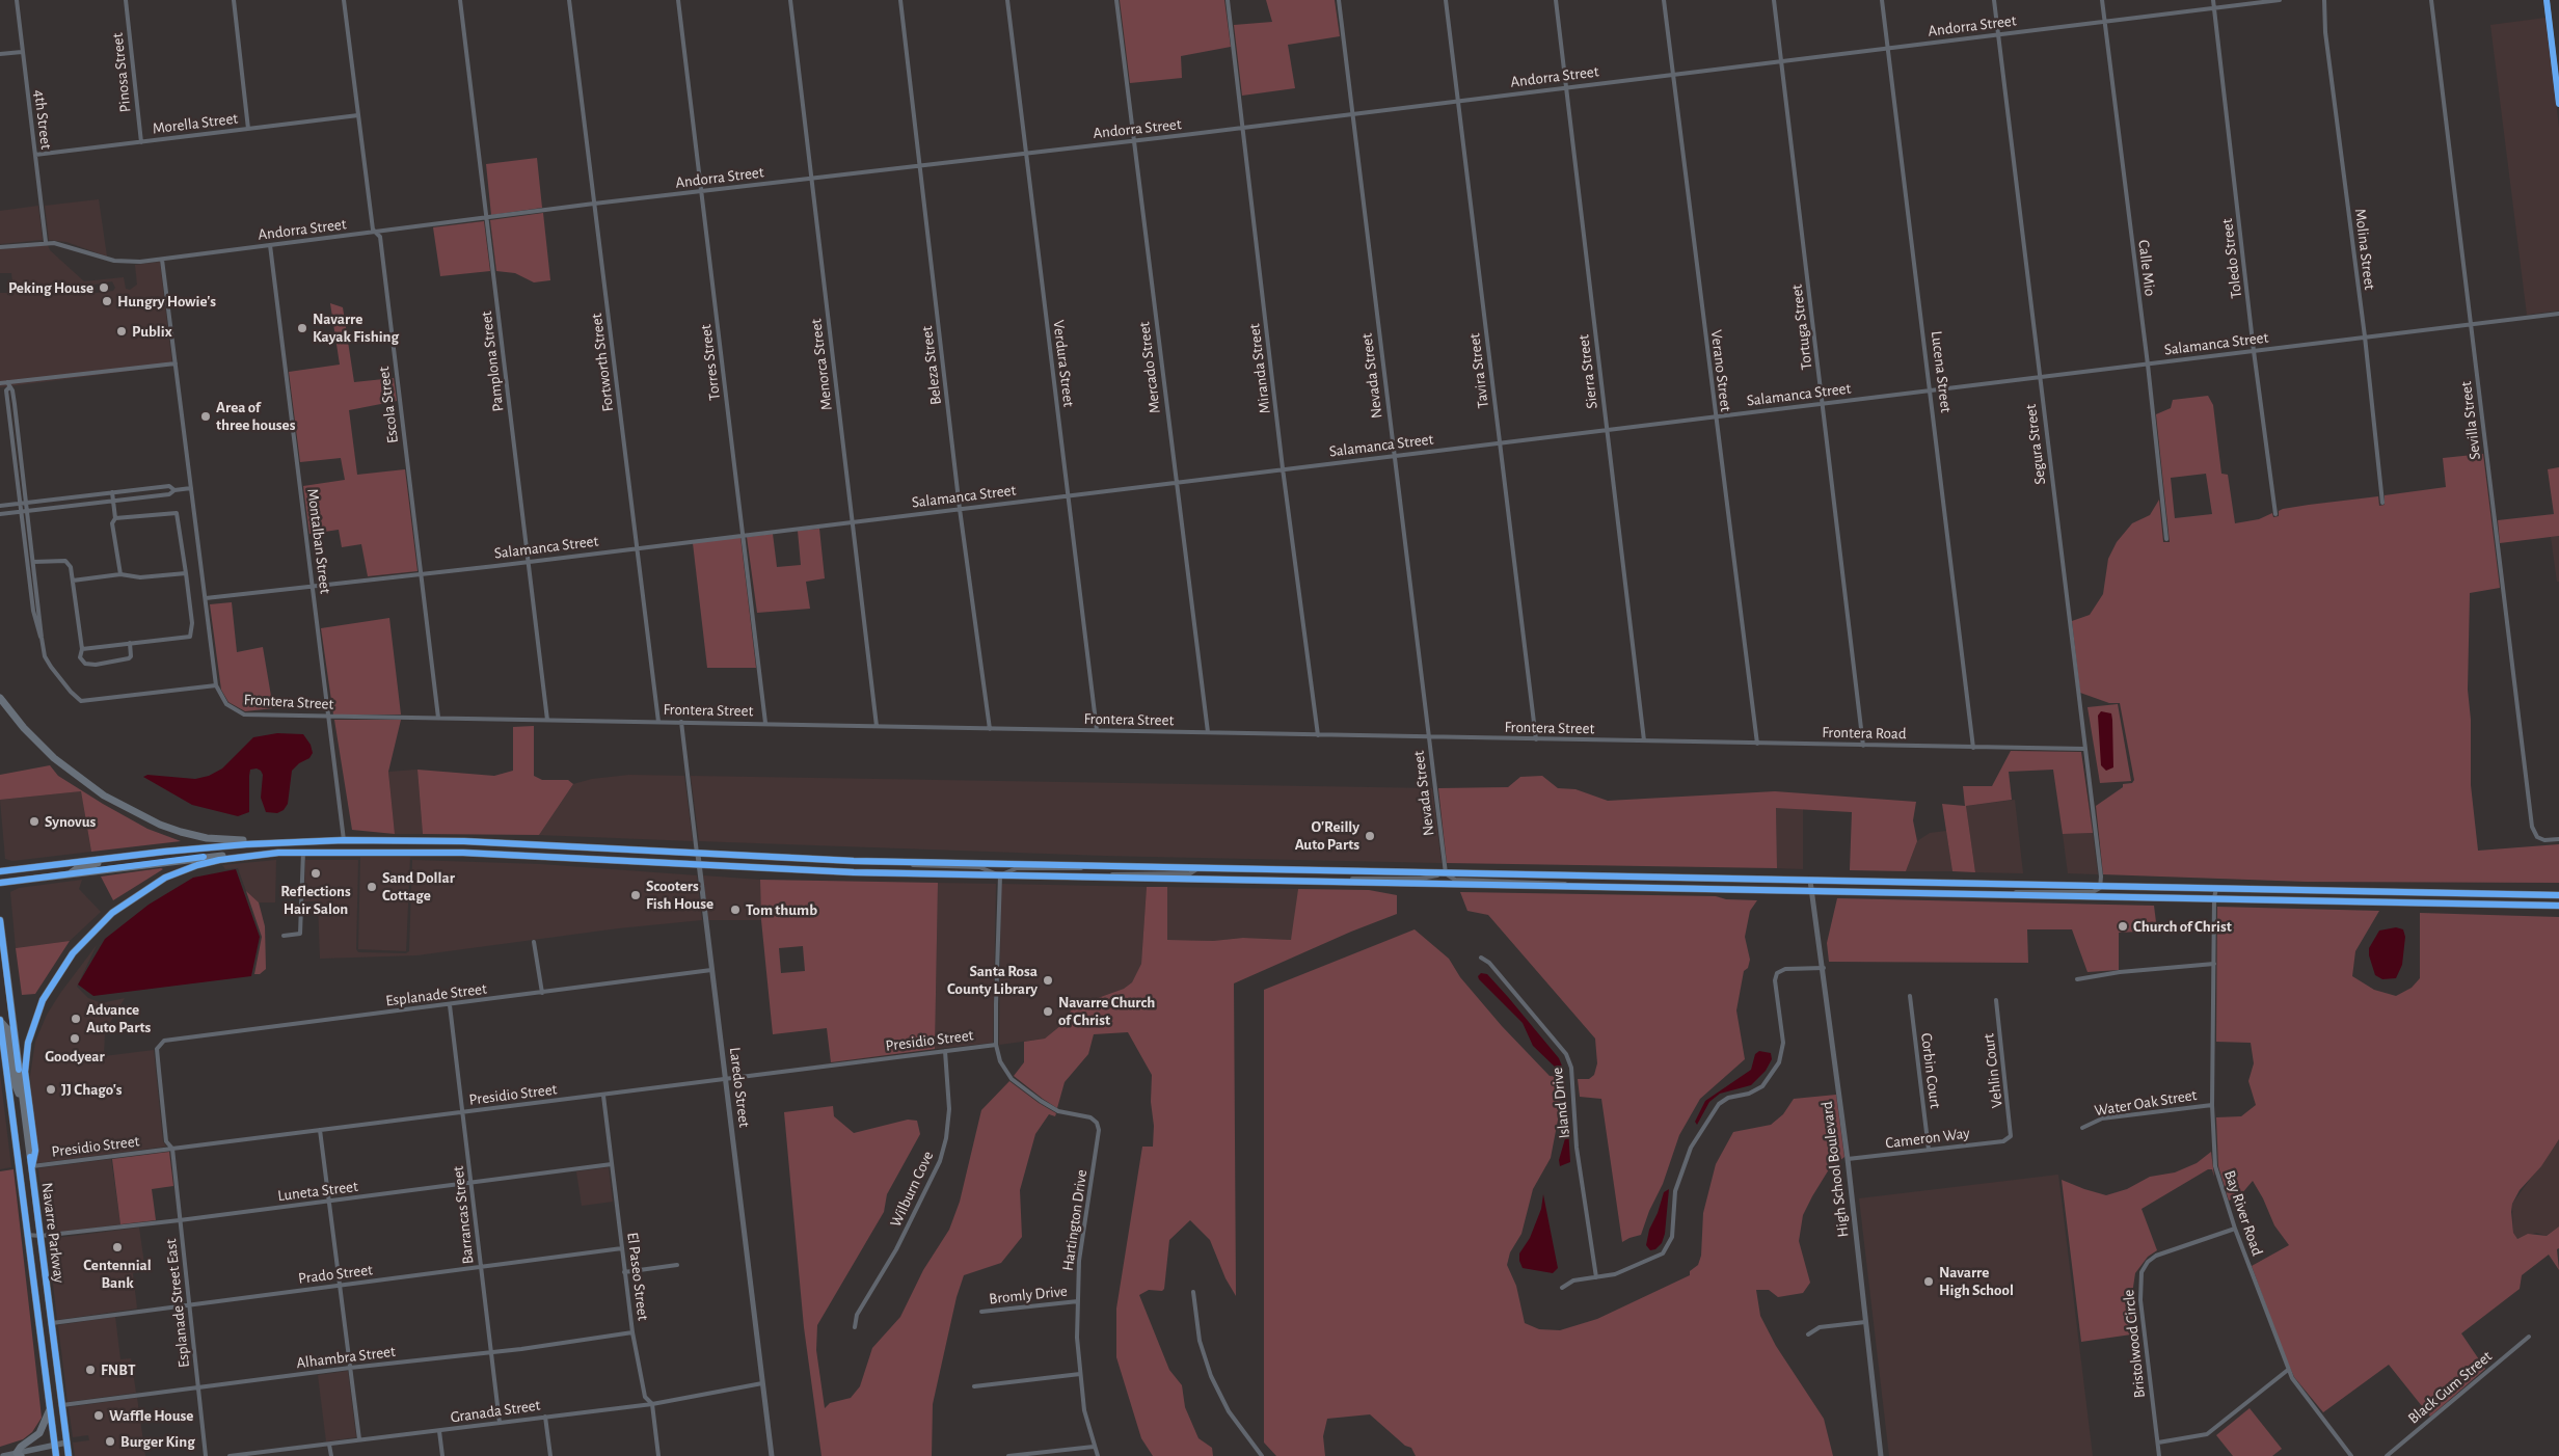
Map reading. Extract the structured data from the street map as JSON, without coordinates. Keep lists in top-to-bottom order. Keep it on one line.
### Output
{"streets":{"highway":["Navarre Parkway"],"street":["Andorra Street","Pinosa Street","4th Street","Morella Street","Molina Street","Toledo Street","Calle Mio","Tortuga Street","Salamanca Street","Pamplona Street","Fortworth Street","Torres Street","Verdura Street","Menorca Street","Beleza Street","Mercado Street","Miranda Street","Tavira Street","Verano Street","Sierra Street","Lucena Street","Nevada Street","Escola Street","Sevilla Street","Segura Street","Montalban Street","Frontera Street","Frontera Road","Esplanade Street","Presidio Street","Corbin Court","Vehlin Court","Laredo Street","Island Drive","Water Oak Street","Cameron Way","High School Boulevard","Wilburn Cove","Luneta Street","Bay River Road","Barrancas Street","Hartington Drive","Prado Street","El Paseo Street","Bromly Drive","Esplanade Street East","Bristolwood Circle","Alhambra Street","Black Gum Street","Granada Street"]},"crossings":[["Andorra Street","4th Street"],["Andorra Street","Toledo Street"],["Andorra Street","Calle Mio"],["Andorra Street","Tortuga Street"],["Andorra Street","Pamplona Street"],["Andorra Street","Fortworth Street"],["Andorra Street","Torres Street"],["Andorra Street","Verdura Street"],["Andorra Street","Menorca Street"],["Andorra Street","Beleza Street"],["Andorra Street","Mercado Street"],["Andorra Street","Miranda Street"],["Andorra Street","Tavira Street"],["Andorra Street","Verano Street"],["Andorra Street","Sierra Street"],["Andorra Street","Lucena Street"],["Andorra Street","Nevada Street"],["Andorra Street","Escola Street"],["Andorra Street","Segura Street"],["Andorra Street","Montalban Street"],["Andorra Street","Frontera Street"],["Pinosa Street","Morella Street"],["4th Street","Morella Street"],["Morella Street","Escola Street"],["Molina Street","Salamanca Street"],["Toledo Street","Salamanca Street"],["Calle Mio","Salamanca Street"],["Tortuga Street","Salamanca Street"],["Tortuga Street","Frontera Road"],["Salamanca Street","Pamplona Street"],["Salamanca Street","Fortworth Street"],["Salamanca Street","Torres Street"],["Salamanca Street","Verdura Street"],["Salamanca Street","Menorca Street"],["Salamanca Street","Beleza Street"],["Salamanca Street","Mercado Street"],["Salamanca Street","Miranda Street"],["Salamanca Street","Tavira Street"],["Salamanca Street","Verano Street"],["Salamanca Street","Sierra Street"],["Salamanca Street","Lucena Street"],["Salamanca Street","Nevada Street"],["Salamanca Street","Escola Street"],["Salamanca Street","Sevilla Street"],["Salamanca Street","Segura Street"],["Salamanca Street","Montalban Street"],["Salamanca Street","Frontera Street"],["Pamplona Street","Frontera Street"],["Fortworth Street","Frontera Street"],["Torres Street","Frontera Street"],["Verdura Street","Frontera Street"],["Menorca Street","Frontera Street"],["Beleza Street","Frontera Street"],["Mercado Street","Frontera Street"],["Miranda Street","Frontera Street"],["Tavira Street","Frontera Street"],["Verano Street","Frontera Road"],["Sierra Street","Frontera Street"],["Sierra Street","Frontera Road"],["Lucena Street","Frontera Road"],["Nevada Street","Frontera Street"],["Escola Street","Frontera Street"],["Segura Street","Frontera Road"],["Montalban Street","Frontera Street"],["Frontera Street","Frontera Road"],["Frontera Street","Laredo Street"],["Esplanade Street","Laredo Street"],["Esplanade Street","Barrancas Street"],["Esplanade Street","Esplanade Street East"],["Presidio Street","Laredo Street"],["Presidio Street","Wilburn Cove"],["Presidio Street","Barrancas Street"],["Presidio Street","Hartington Drive"],["Presidio Street","Navarre Parkway"],["Presidio Street","El Paseo Street"],["Presidio Street","Esplanade Street East"],["Corbin Court","Cameron Way"],["Vehlin Court","Cameron Way"],["Laredo Street","Granada Street"],["Water Oak Street","Bay River Road"],["Cameron Way","High School Boulevard"],["Luneta Street","Barrancas Street"],["Luneta Street","Navarre Parkway"],["Luneta Street","El Paseo Street"],["Luneta Street","Esplanade Street East"],["Bay River Road","Bristolwood Circle"],["Barrancas Street","Prado Street"],["Barrancas Street","Alhambra Street"],["Barrancas Street","Granada Street"],["Hartington Drive","Bromly Drive"],["Navarre Parkway","Prado Street"],["Navarre Parkway","Alhambra Street"],["Prado Street","El Paseo Street"],["Prado Street","Esplanade Street East"],["El Paseo Street","Alhambra Street"],["El Paseo Street","Granada Street"],["Esplanade Street East","Alhambra Street"]],"places":["Peking House","Hungry Howie's","Navarre Kayak Fishing","Publix","Area of three houses","Synovus","O'Reilly Auto Parts","Reflections Hair Salon","Sand Dollar Cottage","Scooters Fish House","Tom thumb","Church of Christ","Santa Rosa County Library","Navarre Church of Christ","Advance Auto Parts","Goodyear","JJ Chago's","Centennial Bank","Navarre High School","FNBT","Waffle House","Burger King"]}
